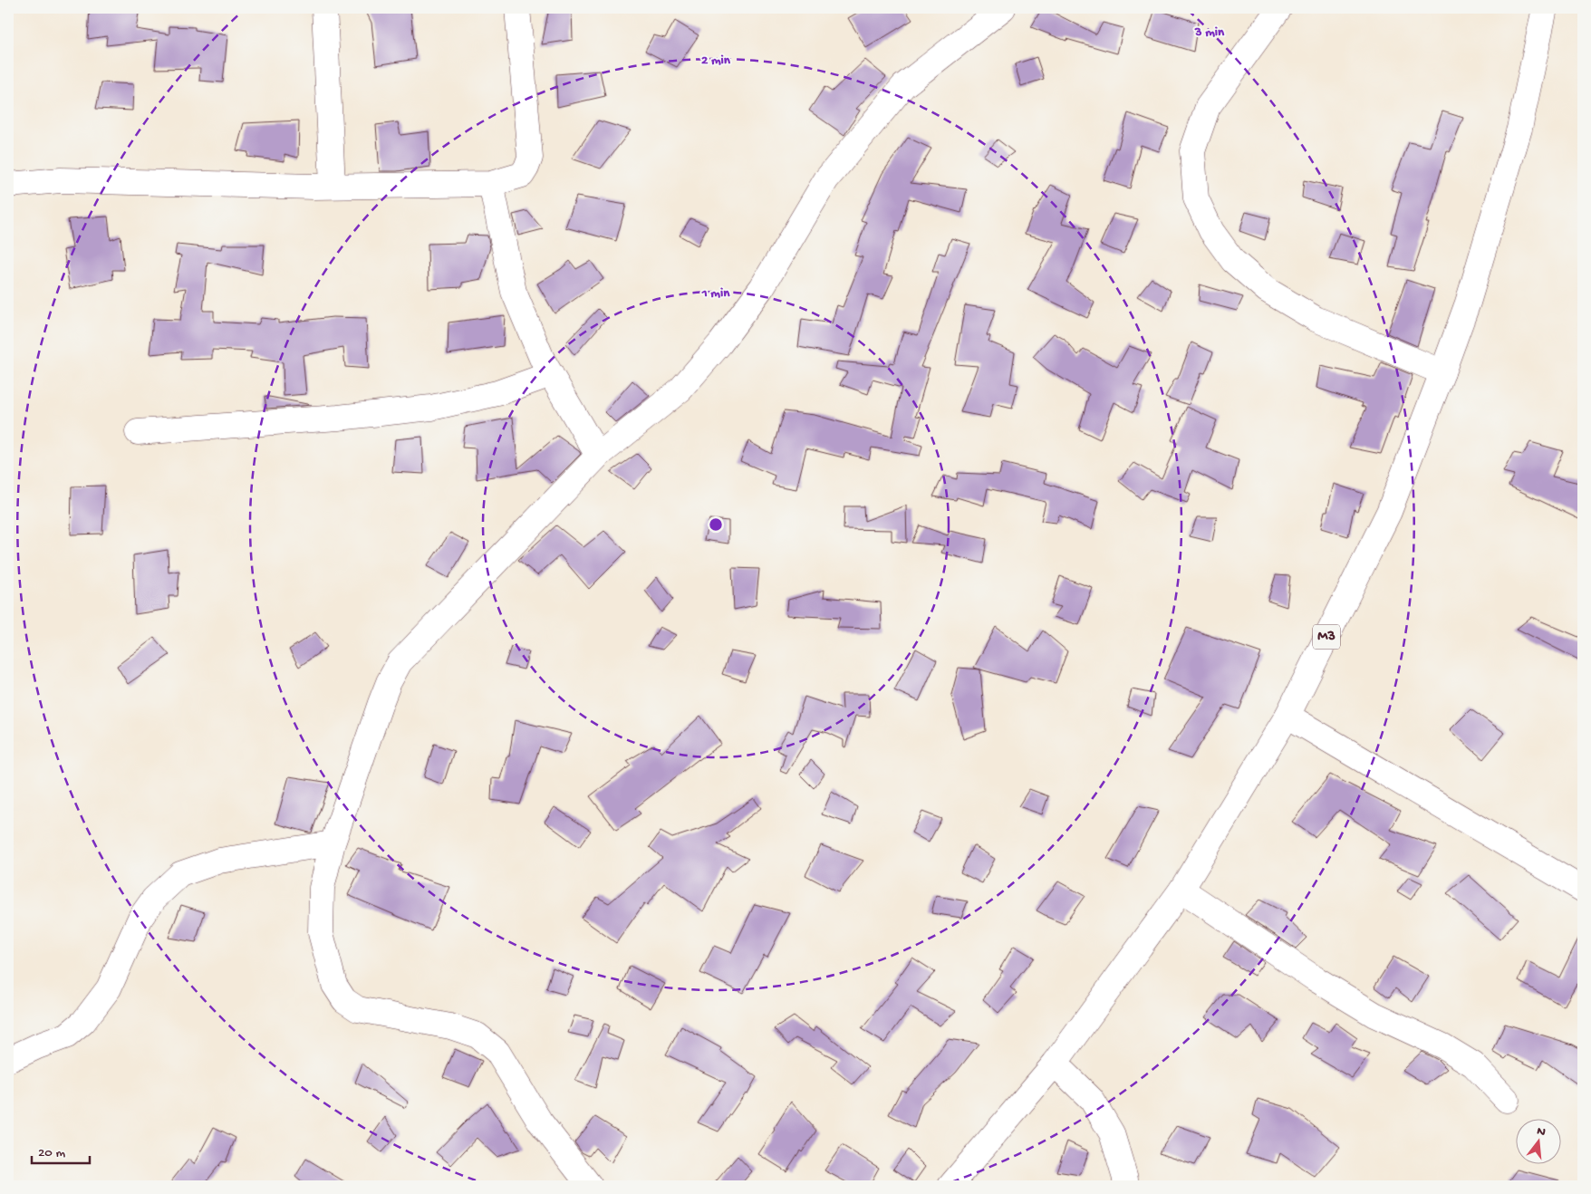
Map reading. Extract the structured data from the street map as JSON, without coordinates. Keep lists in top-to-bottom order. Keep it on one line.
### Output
{"streets":{"street":["M3"]},"scale_bar":"20 m","north":"top","rings":["3 min","2 min","1 min"]}
